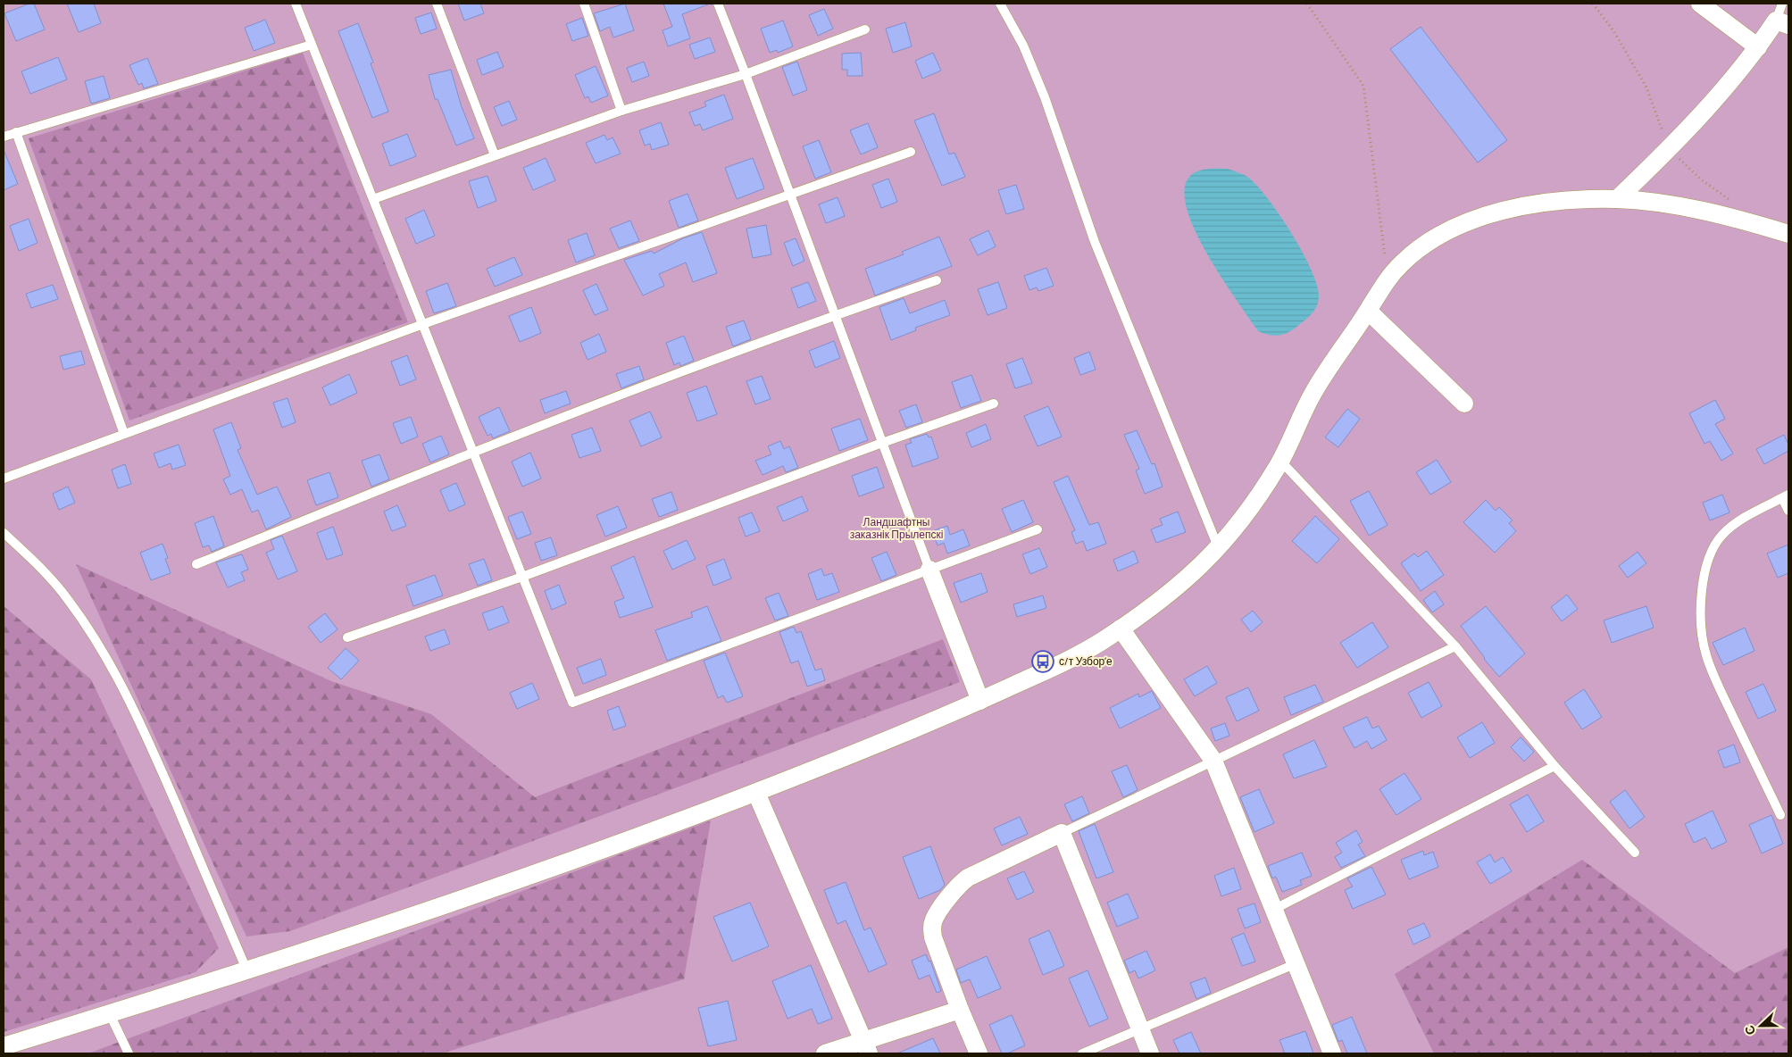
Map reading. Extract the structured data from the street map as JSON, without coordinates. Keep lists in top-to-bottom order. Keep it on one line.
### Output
{"parks":["Ландшафтны заказнік Прылепскі"],"places":{"bus stop":["с/т Узборʼе"]},"north":"left"}
